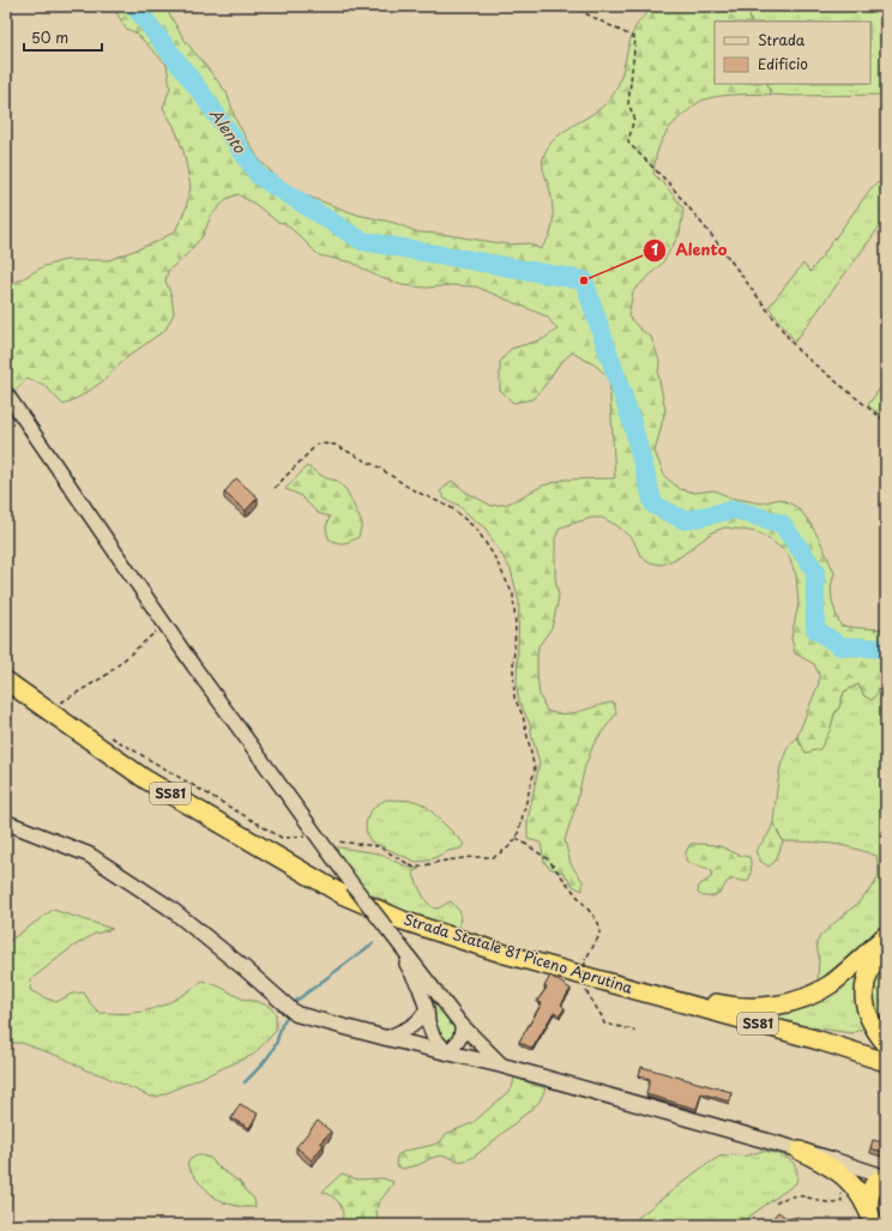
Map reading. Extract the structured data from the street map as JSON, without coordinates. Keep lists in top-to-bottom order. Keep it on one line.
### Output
{"streets":{"highway":["SS81","Strada Statale 81 Piceno Aprutina"]},"water":["Alento"],"places":["Alento"],"legend":["Strada","Edificio"],"scale_bar":"50 m"}
